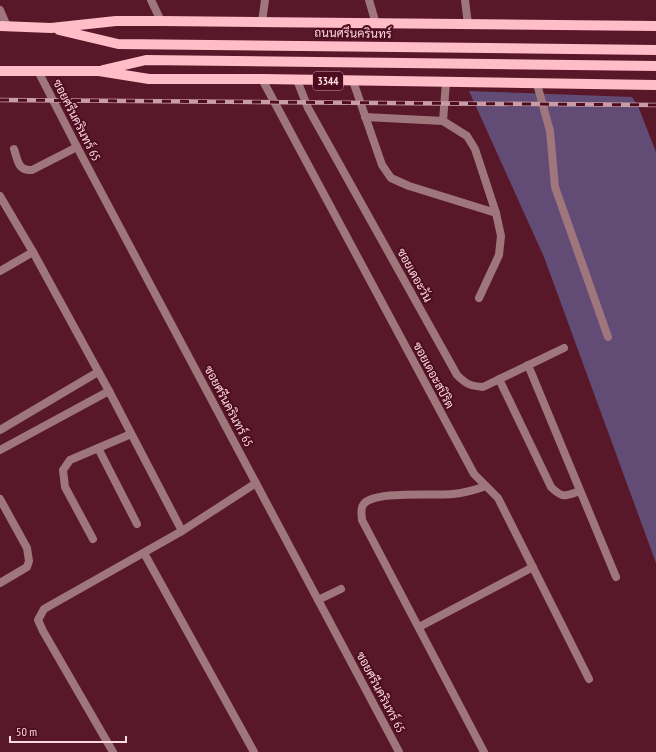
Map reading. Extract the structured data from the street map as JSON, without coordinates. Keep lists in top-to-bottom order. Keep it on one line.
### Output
{"streets":{"main road":["ถนนศรีนครินทร์","3344"],"street":["ซอยศรีนครินทร์ 65","ซอยเดอะวัน","ซอยเดอะสปิริต"]},"crossings":[["3344","ซอยศรีนครินทร์ 65"],["3344","ซอยเดอะวัน"],["3344","ซอยเดอะสปิริต"]],"scale_bar":"50 m"}
